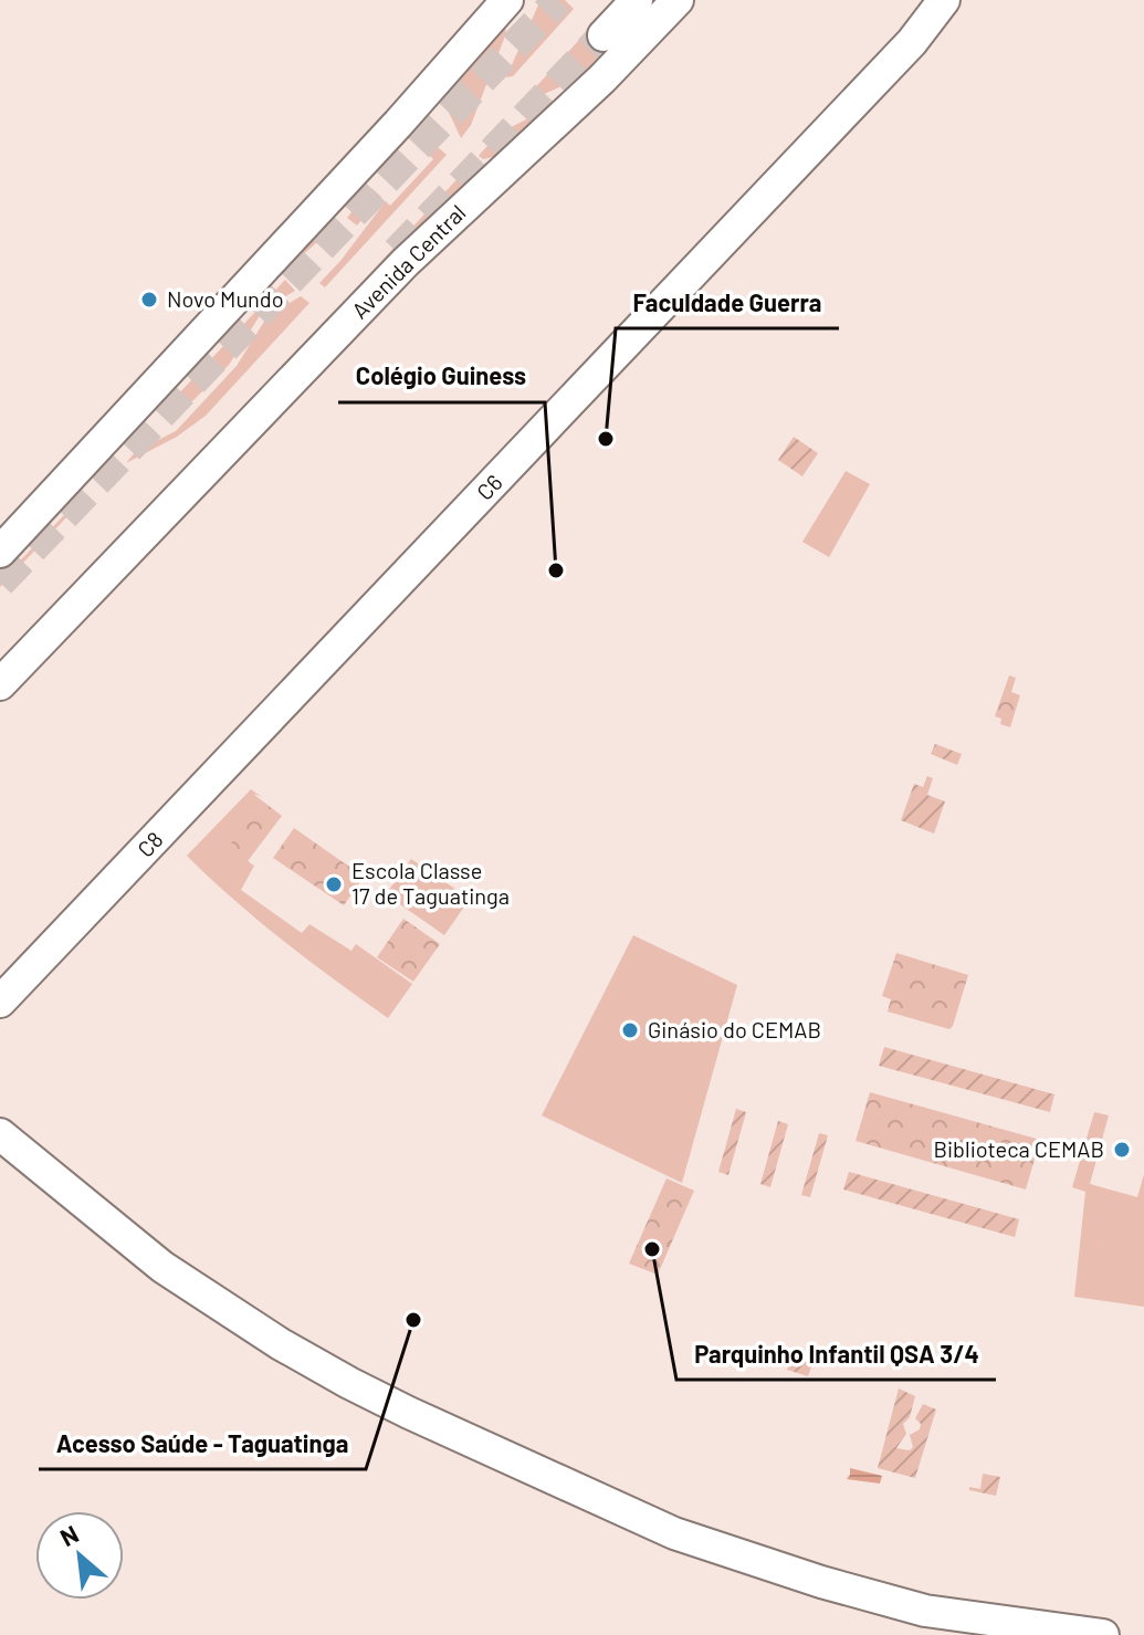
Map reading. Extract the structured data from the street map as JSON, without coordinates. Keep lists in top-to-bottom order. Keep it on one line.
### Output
{"streets":{"main road":["Avenida Central","C6","C8"]},"crossings":[["C6","C8"]],"places":["Novo Mundo","Faculdade Guerra","Colégio Guiness","Escola Classe 17 de Taguatinga","Ginásio do CEMAB","Biblioteca CEMAB","Parquinho Infantil QSA 3/4","Acesso Saúde - Taguatinga"],"north":"top left"}
